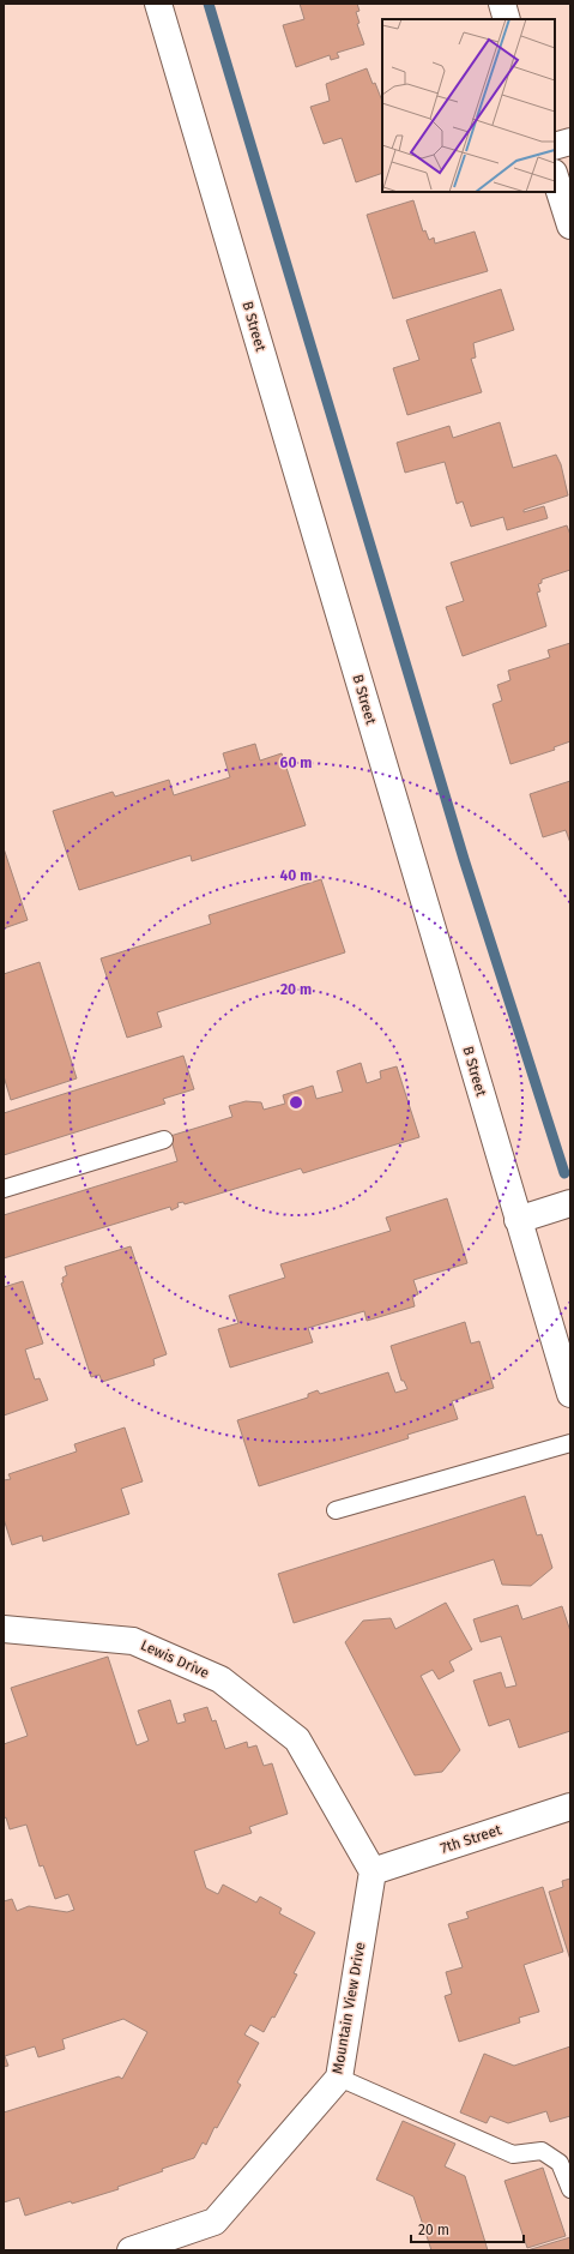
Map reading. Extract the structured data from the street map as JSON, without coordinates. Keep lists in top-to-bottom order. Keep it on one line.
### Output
{"streets":{"street":["B Street","Lewis Drive","7th Street","Mountain View Drive"]},"crossings":[["Lewis Drive","7th Street"],["Lewis Drive","Mountain View Drive"],["7th Street","Mountain View Drive"]],"scale_bar":"20 m","rings":["60 m","40 m","20 m"]}
